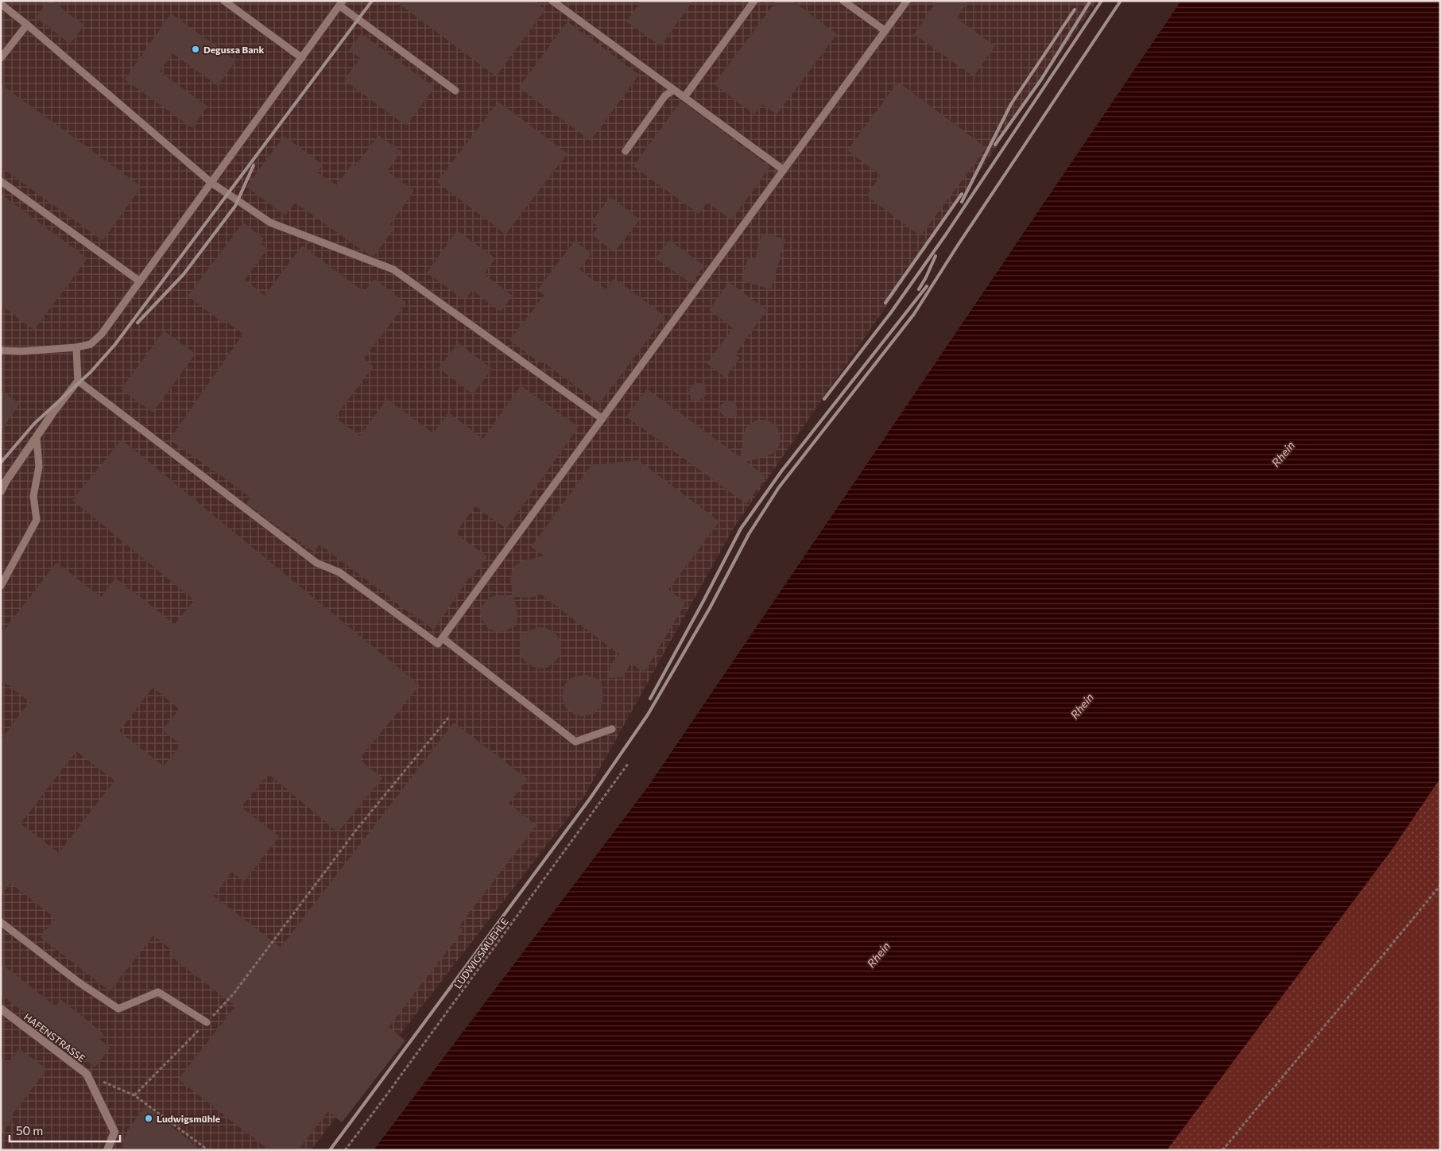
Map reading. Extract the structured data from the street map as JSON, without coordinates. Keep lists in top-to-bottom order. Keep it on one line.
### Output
{"streets":{"street":["HAFENSTRASSE"],"path":["LUDWIGSMUEHLE"]},"water":["Rhein"],"places":["Degussa Bank","Ludwigsmühle"],"scale_bar":"50 m"}
